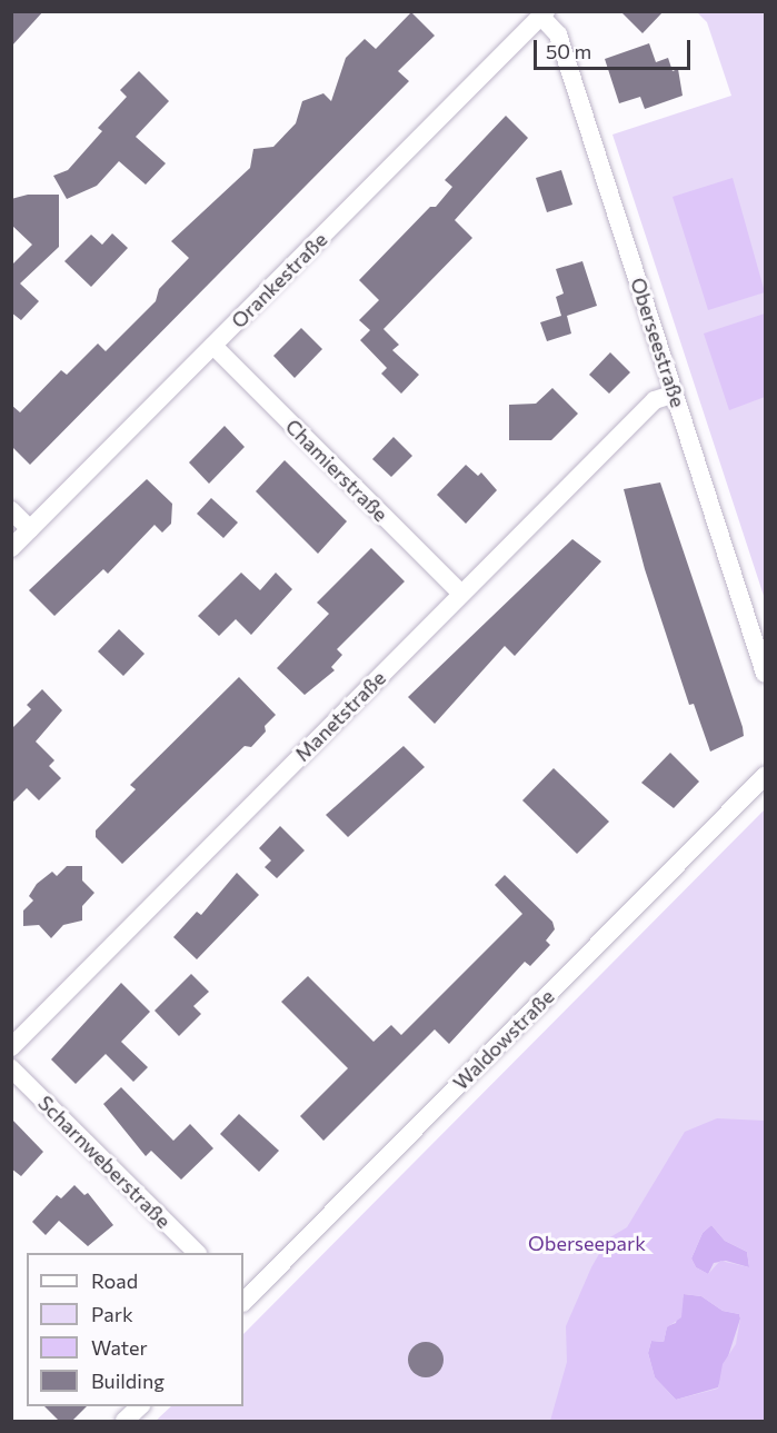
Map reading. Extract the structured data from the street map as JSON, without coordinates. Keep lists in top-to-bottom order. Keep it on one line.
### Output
{"streets":{"street":["Orankestraße","Oberseestraße","Chamierstraße","Manetstraße","Waldowstraße","Scharnweberstraße"]},"crossings":[["Orankestraße","Oberseestraße"],["Orankestraße","Chamierstraße"],["Oberseestraße","Manetstraße"],["Chamierstraße","Manetstraße"]],"parks":["Oberseepark"],"legend":["Road","Park","Water","Building"],"scale_bar":"50 m"}
